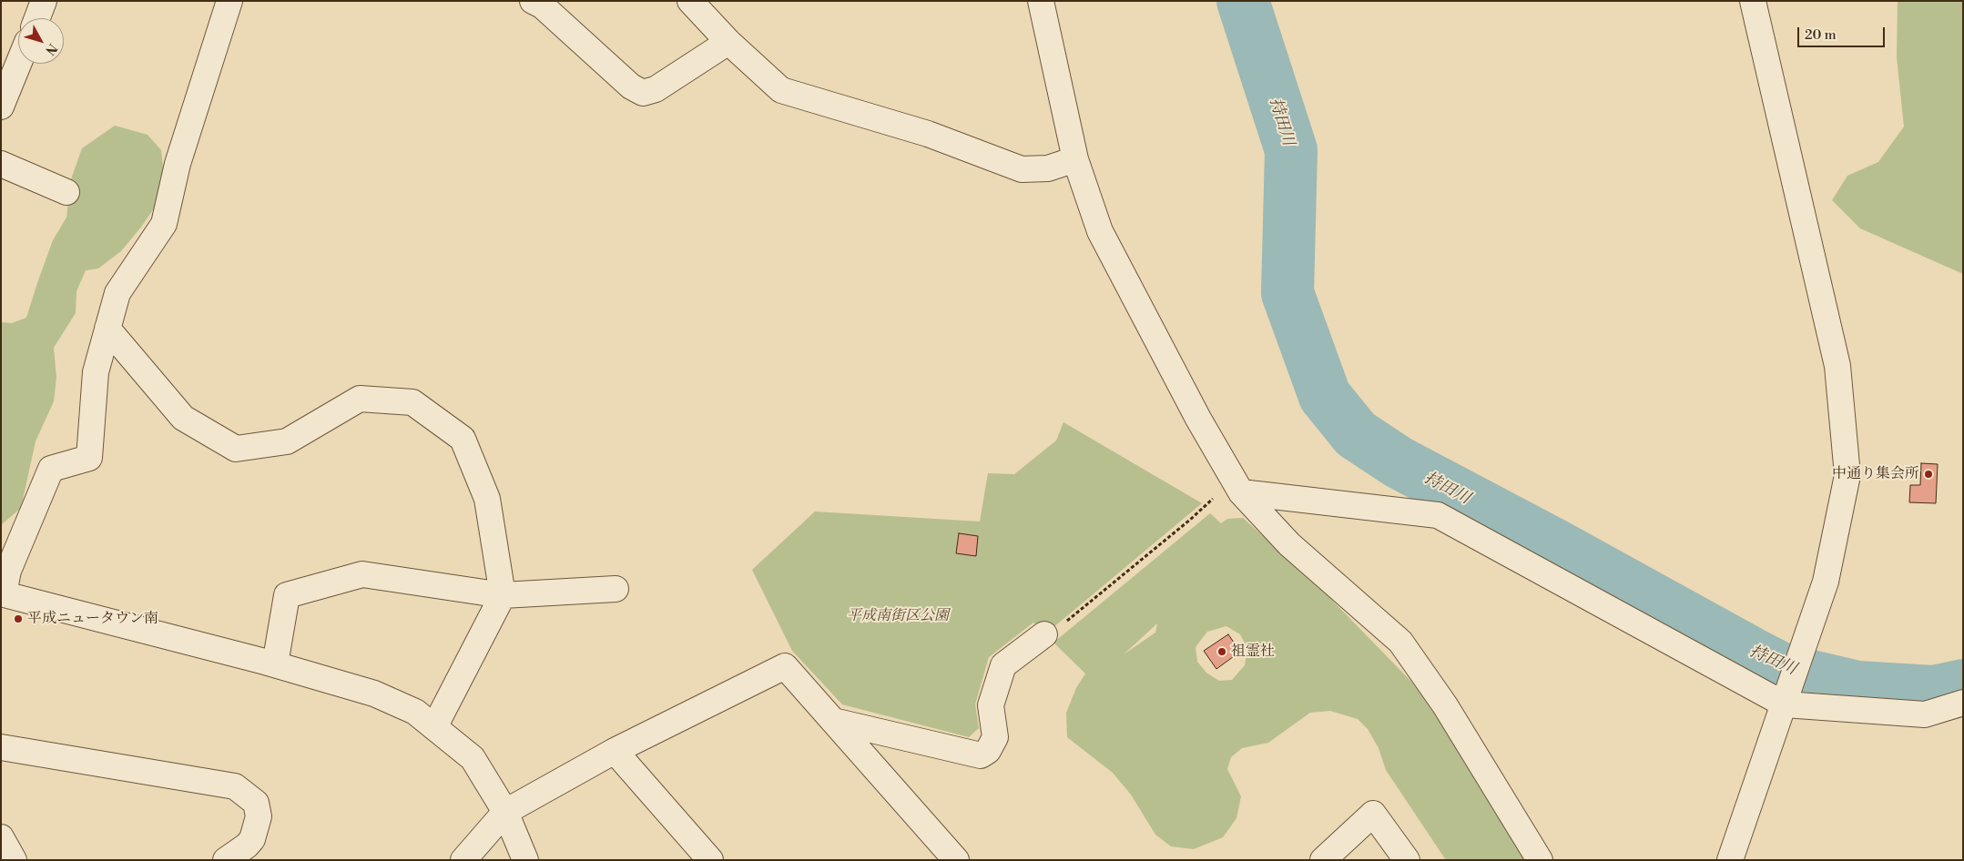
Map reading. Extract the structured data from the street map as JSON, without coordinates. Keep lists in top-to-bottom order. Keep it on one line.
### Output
{"water":["持田川"],"parks":["平成南街区公園"],"places":["中通り集会所","平成ニュータウン南","祖霊社"],"scale_bar":"20 m","north":"bottom right"}
